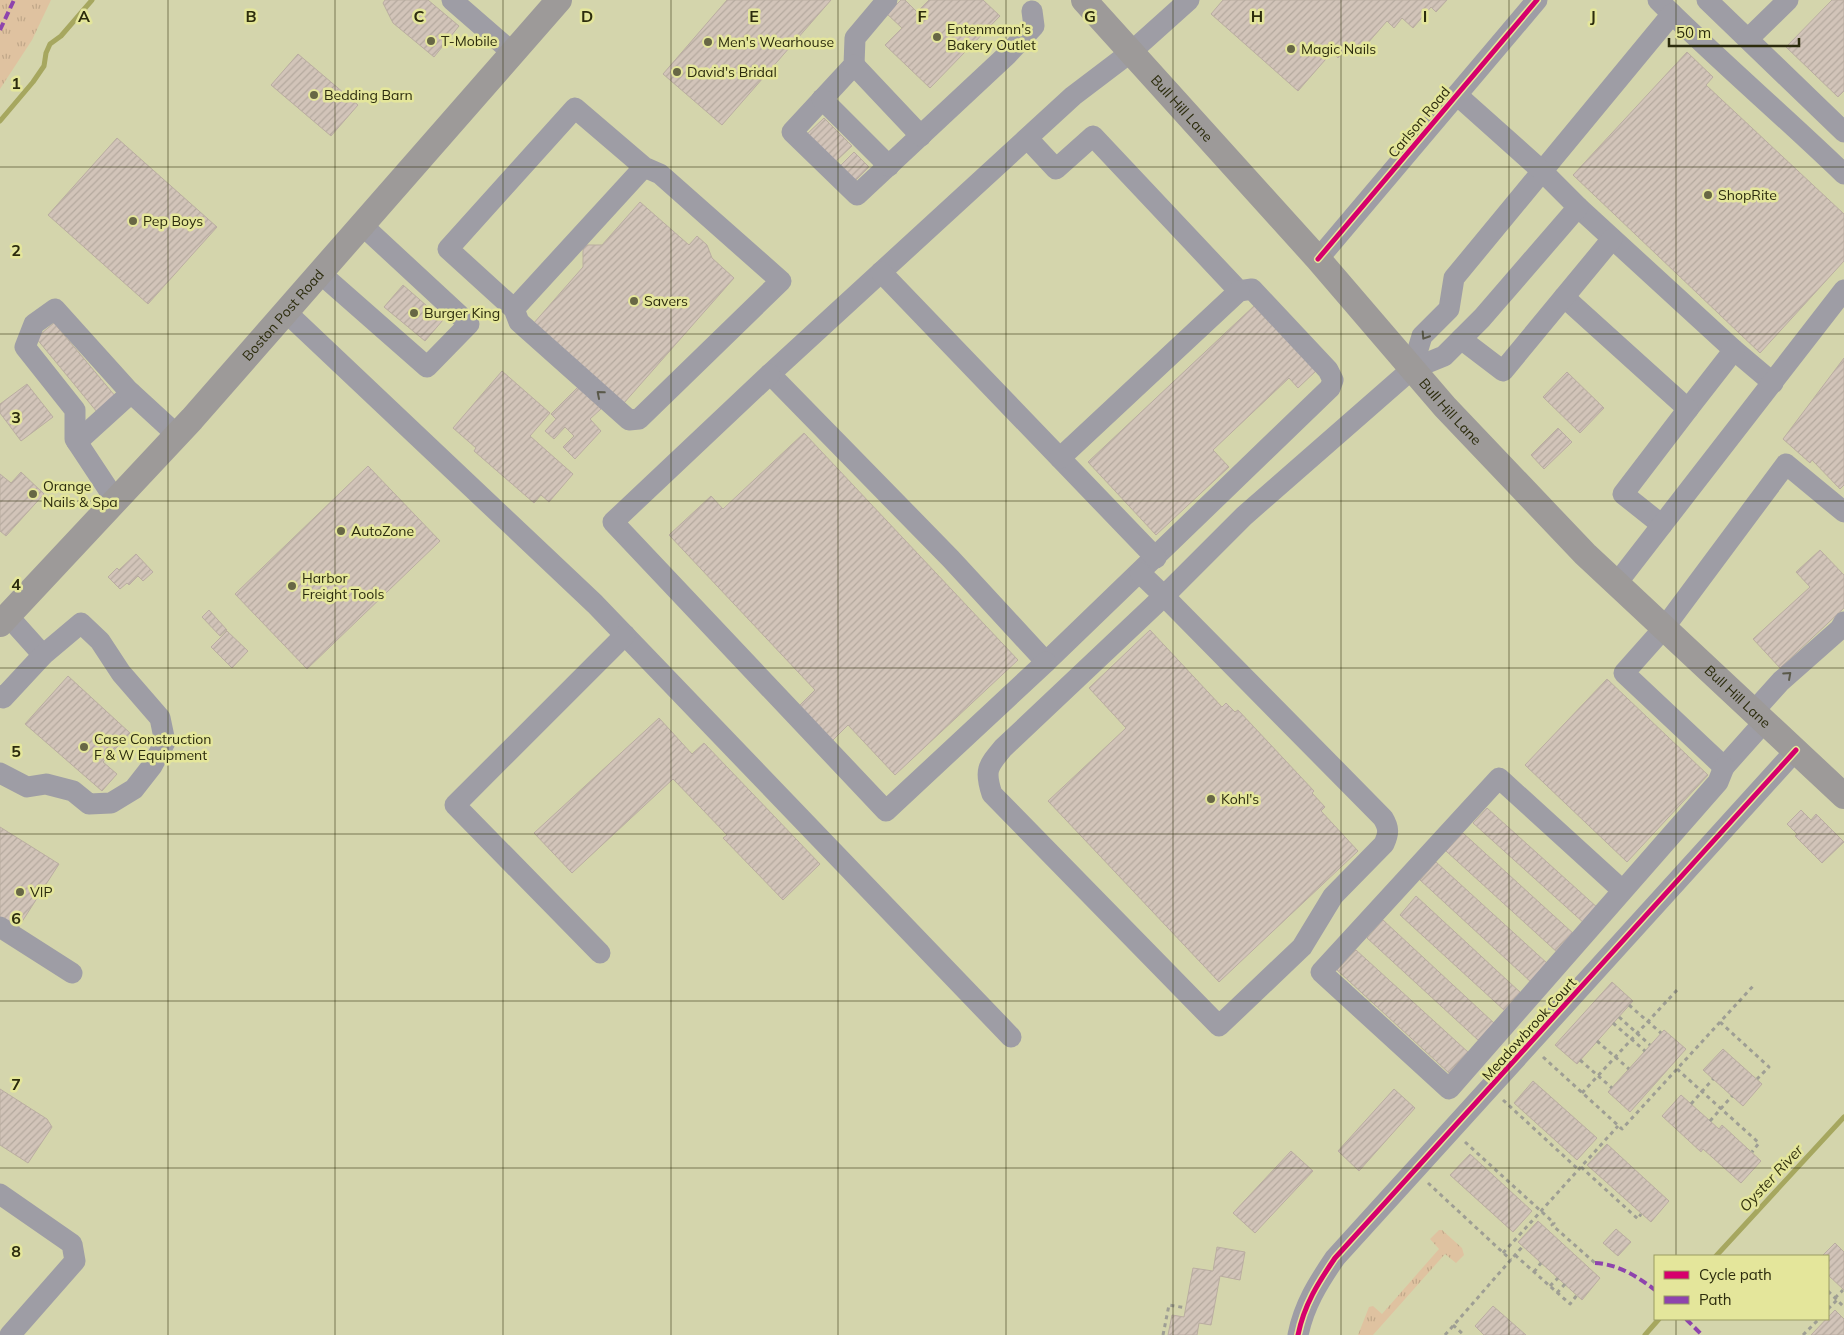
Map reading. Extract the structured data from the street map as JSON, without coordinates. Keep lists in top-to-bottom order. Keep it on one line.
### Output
{"streets":{"main road":["Bull Hill Lane","Boston Post Road"],"street":["Carlson Road","Meadowbrook Court"]},"crossings":[["Bull Hill Lane","Carlson Road"],["Bull Hill Lane","Meadowbrook Court"]],"water":["Oyster River"],"places":["Entenmann's Bakery Outlet","T-Mobile","Men's Wearhouse","Magic Nails","David's Bridal","Bedding Barn","ShopRite","Pep Boys","Savers","Burger King","Orange Nails & Spa","AutoZone","Harbor Freight Tools","Case Construction F & W Equipment","Kohl's","VIP"],"legend":["Cycle path","Path"],"scale_bar":"50 m","grid":{"columns":["A","B","C","D","E","F","G","H","I","J"],"rows":["1","2","3","4","5","6","7","8"]}}
